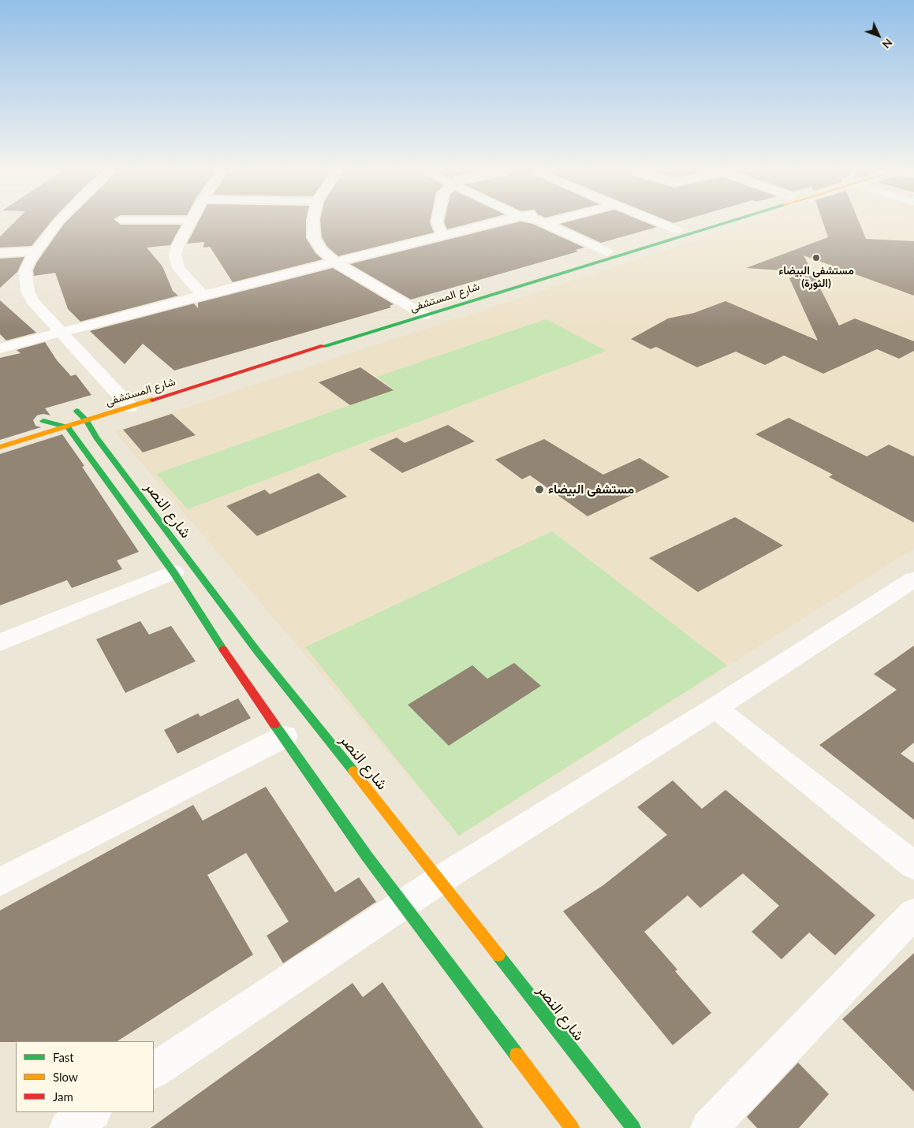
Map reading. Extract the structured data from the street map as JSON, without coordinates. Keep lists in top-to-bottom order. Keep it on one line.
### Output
{"streets":{"main road":["شارع المستشفى","شارع النصر"]},"crossings":[["شارع المستشفى","شارع النصر"]],"places":["مستشفى البيضاء (الثورة)","مستشفى البيضاء"],"legend":["Fast","Slow","Jam"],"north":"bottom right"}
